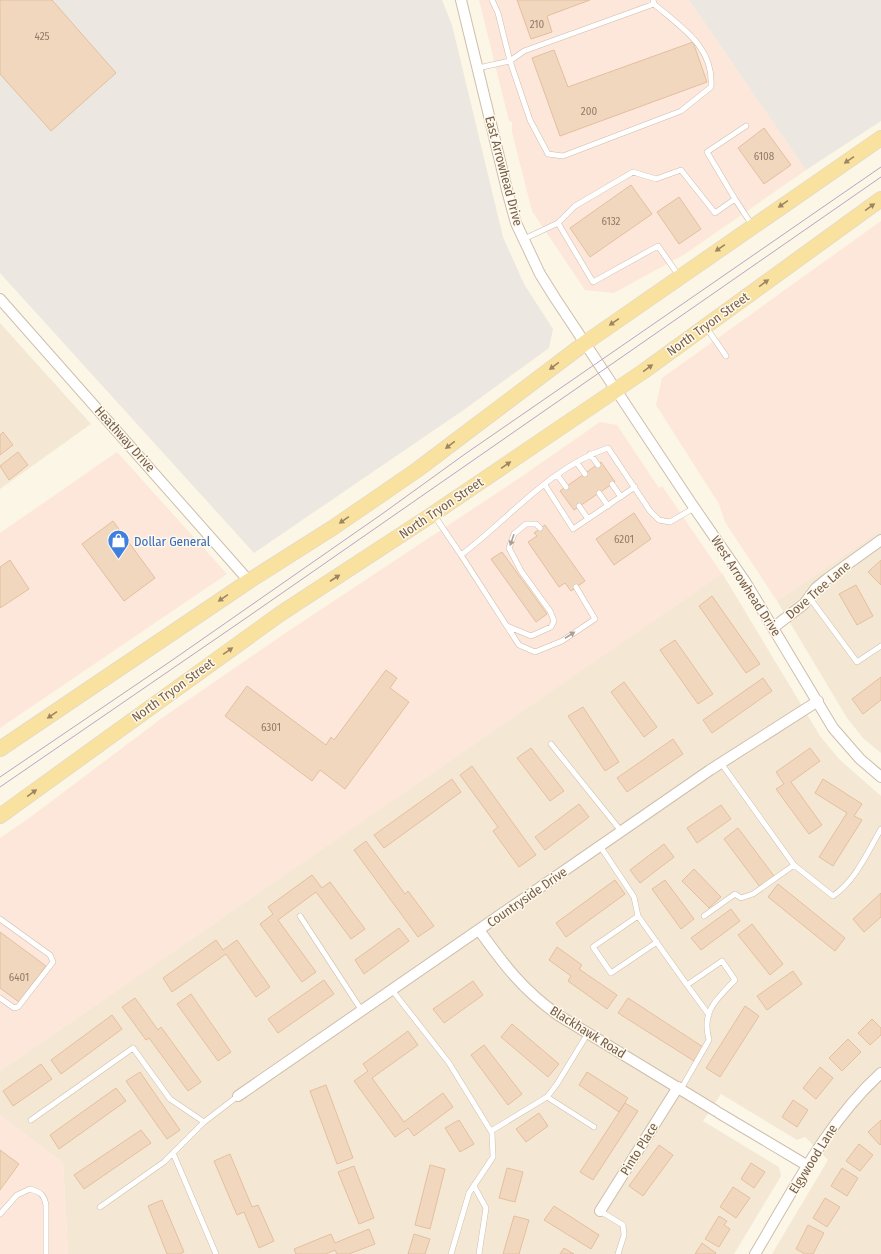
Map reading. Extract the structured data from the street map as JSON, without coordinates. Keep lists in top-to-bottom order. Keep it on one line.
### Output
{"streets":{"main road":["North Tryon Street"],"street":["East Arrowhead Drive","Heathway Drive","West Arrowhead Drive","Dove Tree Lane","Countryside Drive","Blackhawk Road","Pinto Place","Elgywood Lane"]},"crossings":[["East Arrowhead Drive","North Tryon Street"],["East Arrowhead Drive","West Arrowhead Drive"],["North Tryon Street","West Arrowhead Drive"],["West Arrowhead Drive","Dove Tree Lane"],["West Arrowhead Drive","Countryside Drive"],["Countryside Drive","Blackhawk Road"],["Blackhawk Road","Pinto Place"],["Blackhawk Road","Elgywood Lane"]],"places":{"shop":["Dollar General"]},"house_numbers":["210","425","200","6108","6132","6201","6301","6401"]}
